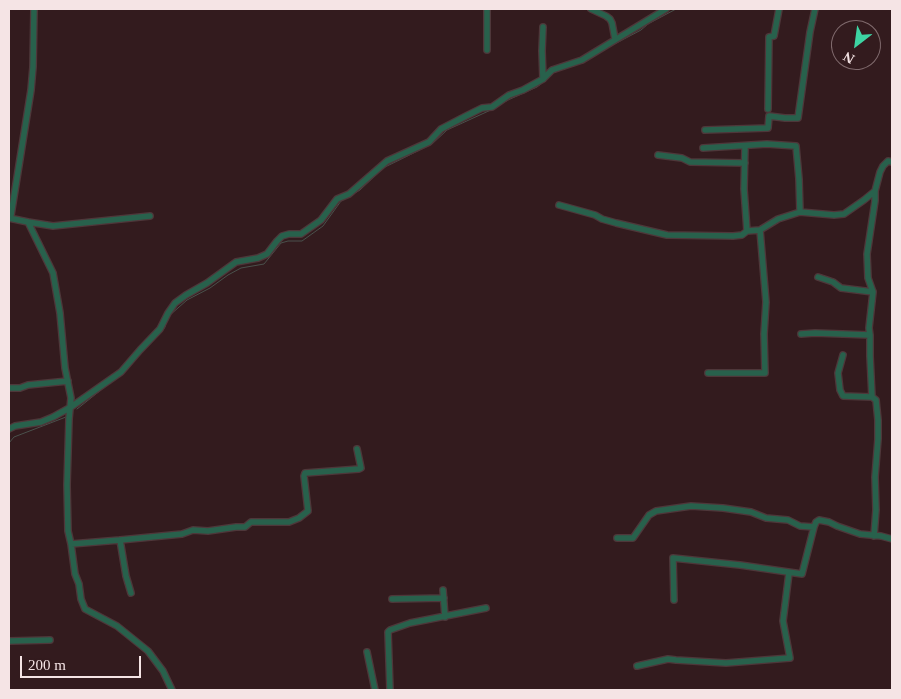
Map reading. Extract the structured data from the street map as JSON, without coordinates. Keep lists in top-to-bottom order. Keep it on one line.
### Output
{"scale_bar":"200 m","north":"bottom left"}
